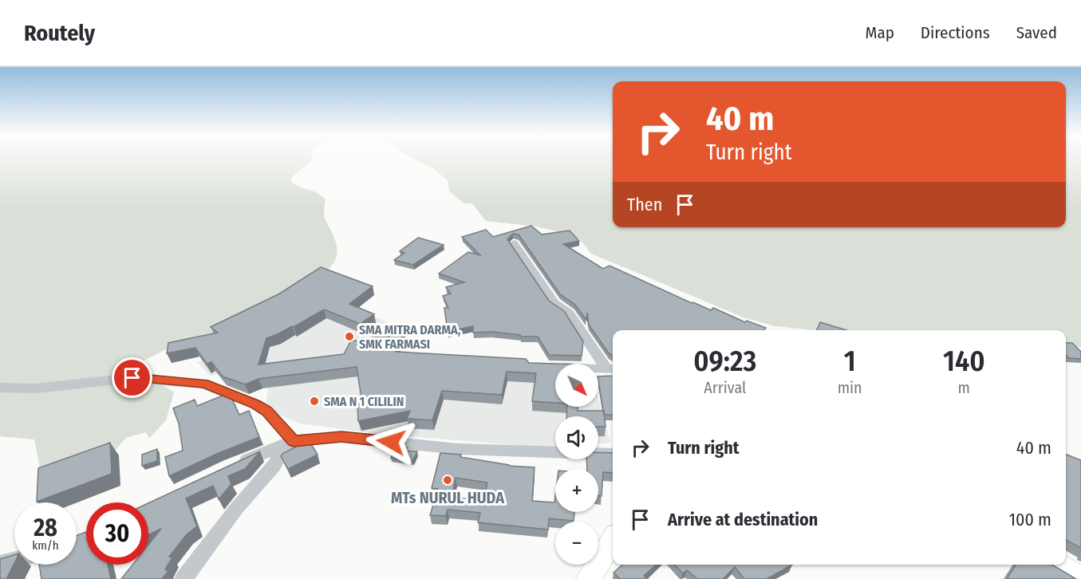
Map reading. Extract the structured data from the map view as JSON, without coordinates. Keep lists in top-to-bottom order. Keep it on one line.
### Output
{"places":["SMA MITRA DARMA, SMK FARMASI","SMA N 1 CILILIN","MTs NURUL HUDA"],"north":"bottom right","page":{"header":"Routely","nav":["Map","Directions","Saved"],"turn":["40 m","Turn right"],"then":"Then","eta":["09:23","Arrival","1","min","140","m"],"map_buttons":["+","−"],"list":[{"name":"Turn right","value":"40 m"},{"name":"Arrive at destination","value":"100 m"}],"speed":"28 km/h","limit":"30"}}
